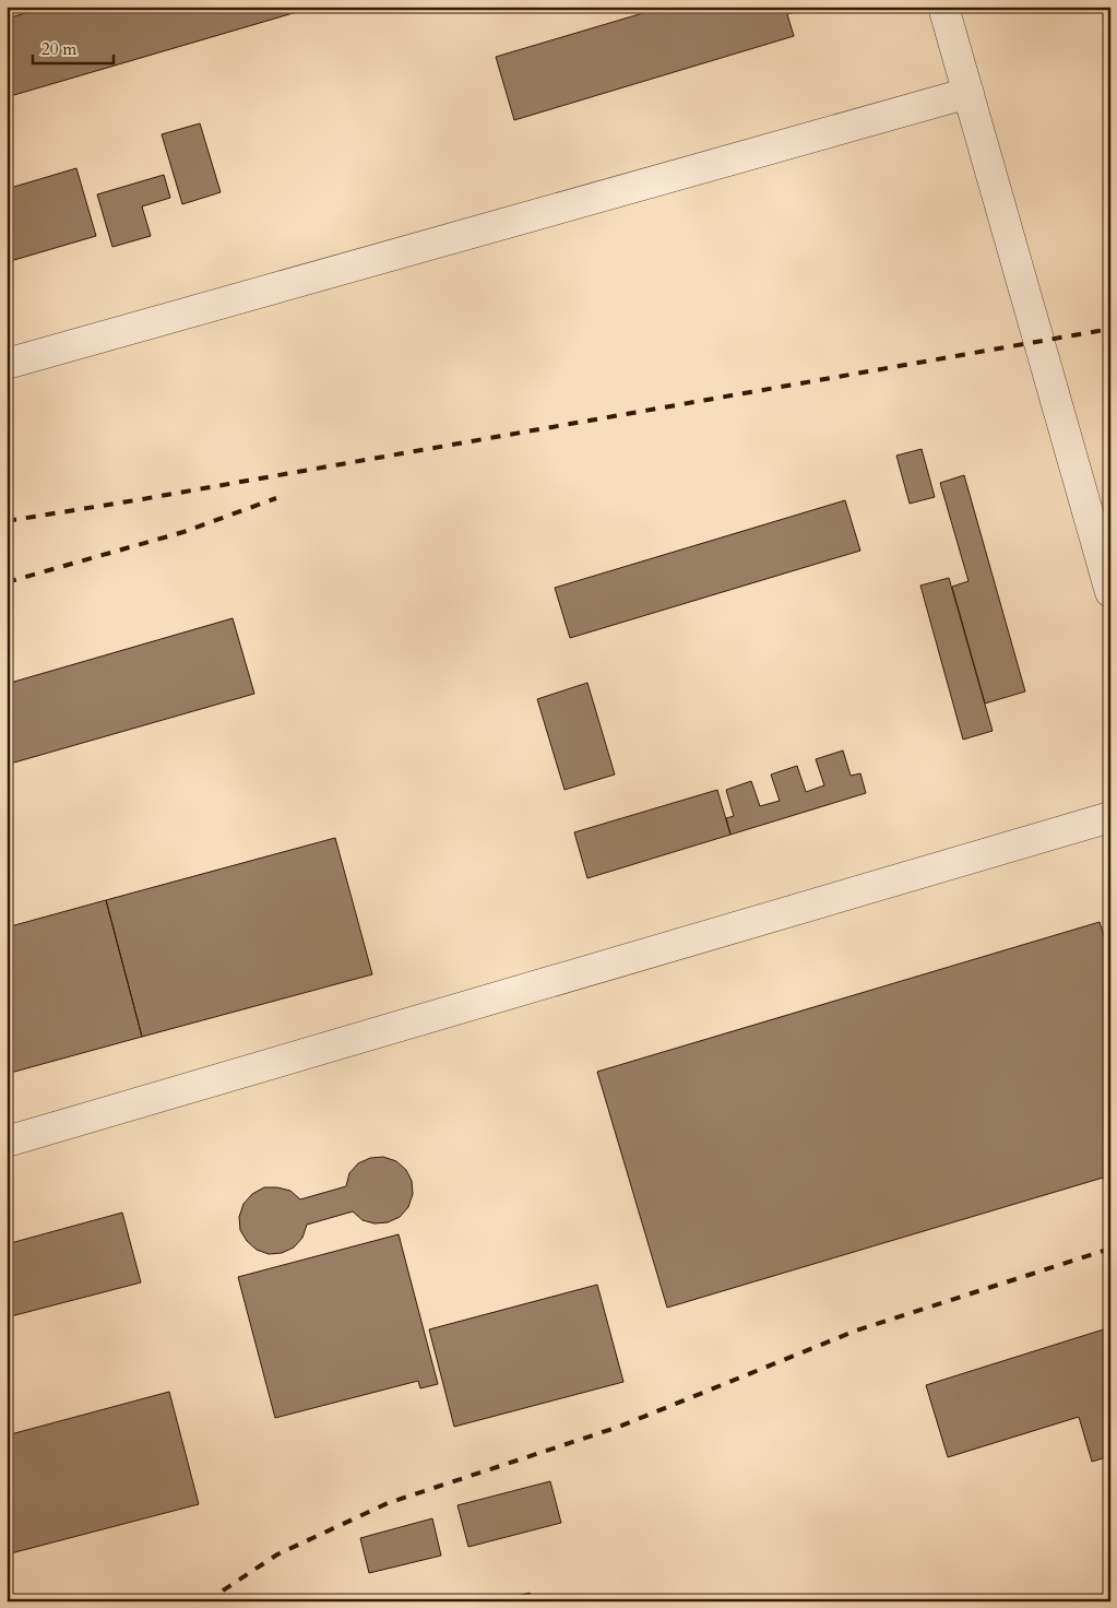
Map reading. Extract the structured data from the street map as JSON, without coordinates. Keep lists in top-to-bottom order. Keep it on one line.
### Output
{"scale_bar":"20 m"}
